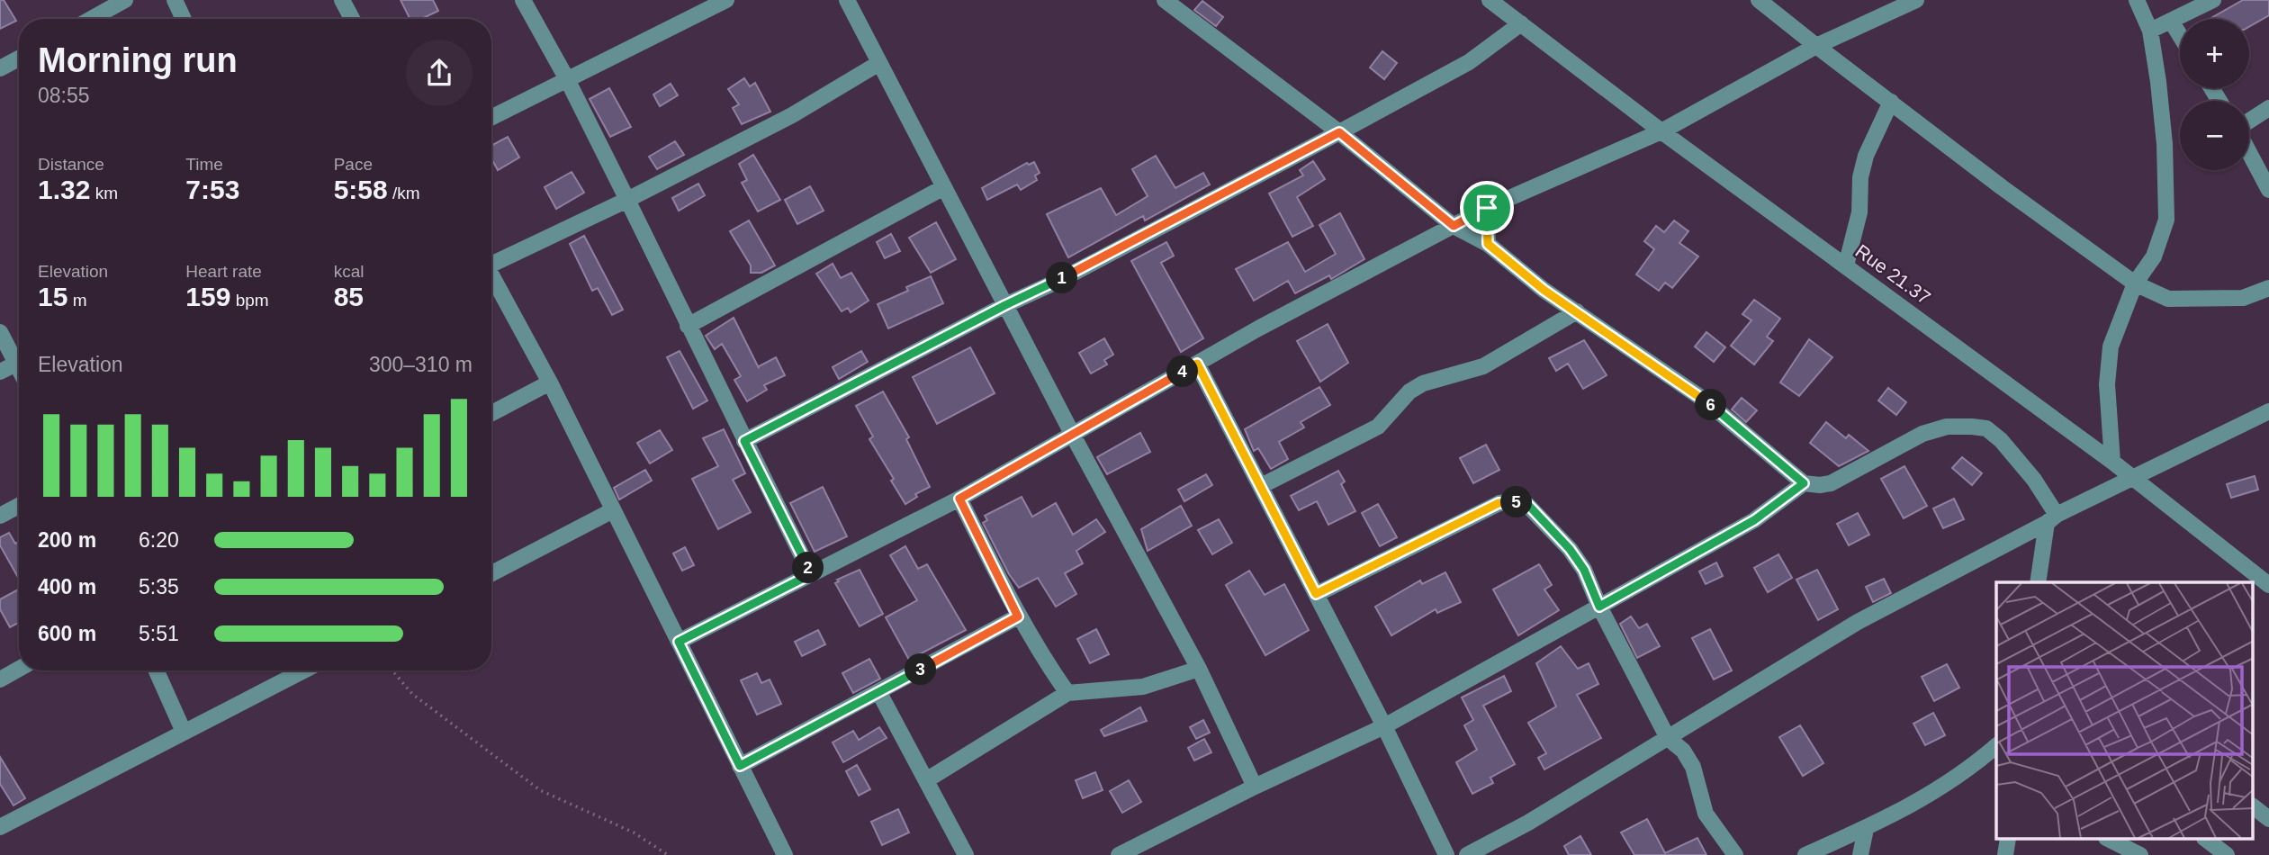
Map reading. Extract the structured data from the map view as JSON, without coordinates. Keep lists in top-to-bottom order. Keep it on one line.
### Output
{"streets":{"street":["Rue 21.37"]},"page":{"map_buttons":["+","−"],"heading":["Morning run","08:55"],"stats":[["Distance","1.32 km"],["Time","7:53"],["Pace","5:58 /km"],["Elevation","15 m"],["Heart rate","159 bpm"],["kcal","85"]],"pins":["1","4","6","5","2","3"],"chart":["Elevation","300–310 m"],"list":[{"name":"200 m","note":"6:20"},{"name":"400 m","note":"5:35"},{"name":"600 m","note":"5:51"}]}}
